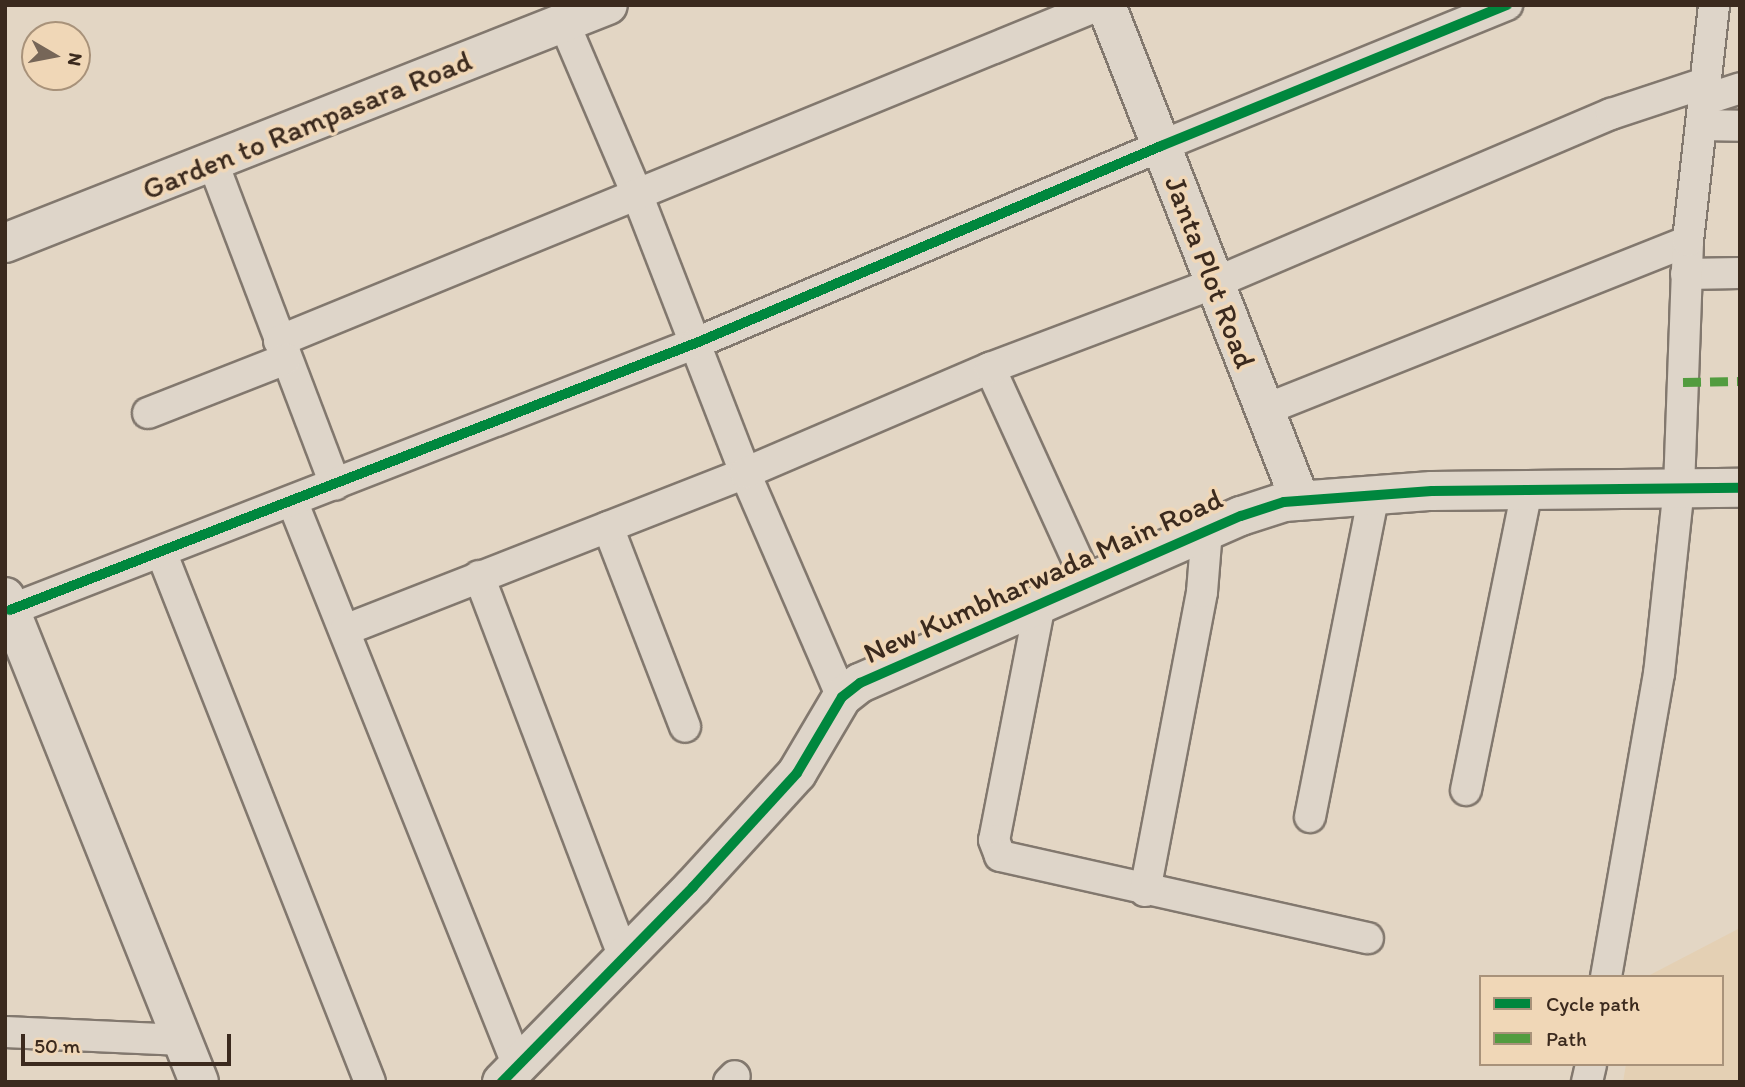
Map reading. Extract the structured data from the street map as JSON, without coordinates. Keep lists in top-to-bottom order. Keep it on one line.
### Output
{"streets":{"street":["Garden to Rampasara Road","Janta Plot Road","New Kumbharwada Main Road"]},"crossings":[["Janta Plot Road","New Kumbharwada Main Road"]],"legend":["Cycle path","Path"],"scale_bar":"50 m","north":"right"}
